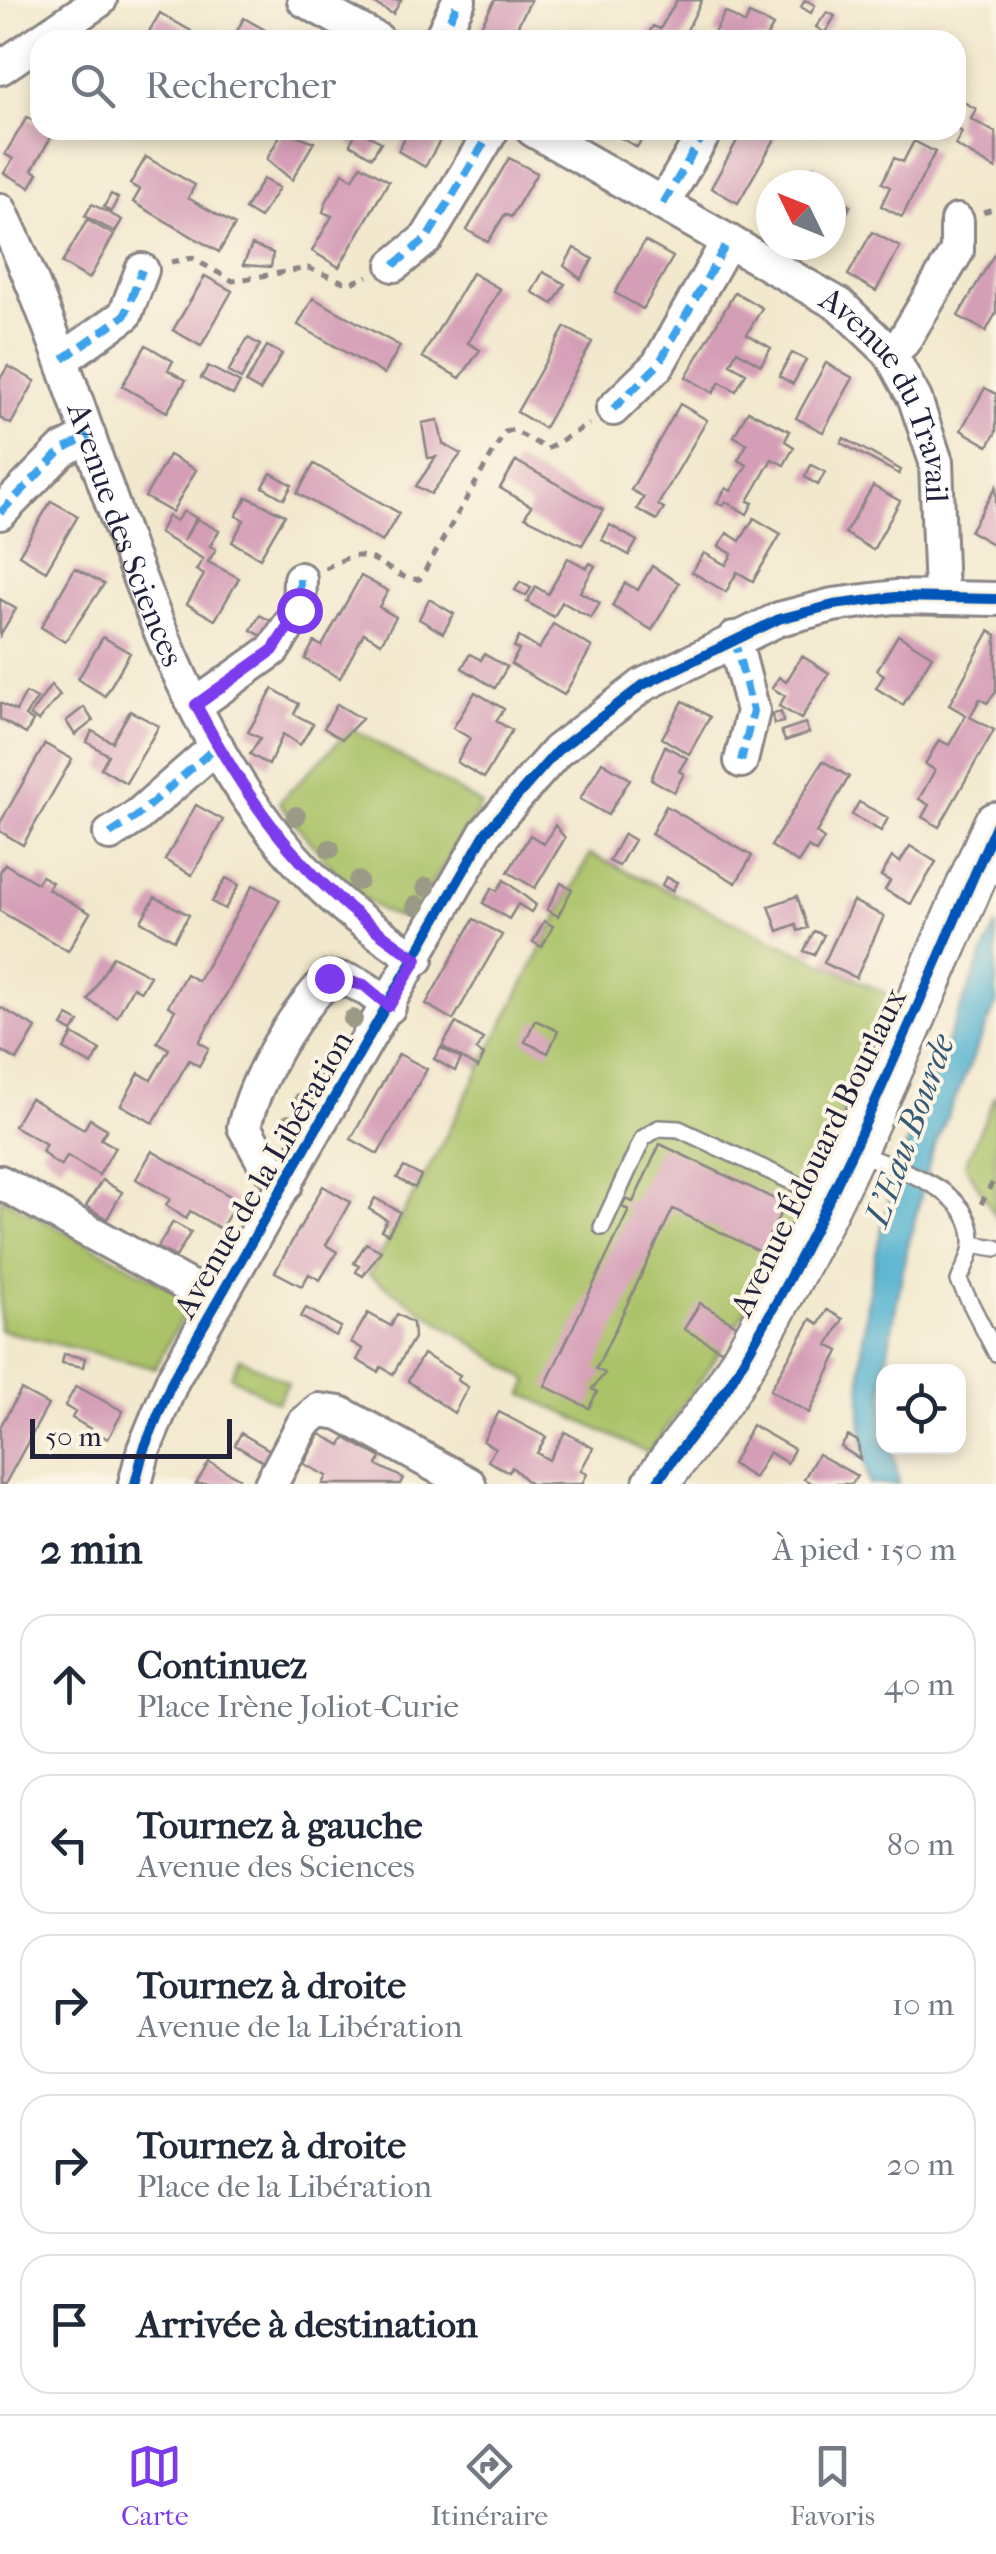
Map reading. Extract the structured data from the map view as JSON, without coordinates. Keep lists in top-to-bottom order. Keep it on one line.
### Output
{"streets":{"street":["Avenue du Travail","Avenue des Sciences","Avenue Édouard Bourlaux","Avenue de la Libération"]},"crossings":[["Avenue du Travail","Avenue de la Libération"],["Avenue des Sciences","Avenue de la Libération"]],"water":["L'Eau Bourde"],"scale_bar":"50 m","north":"top left","page":{"search":"Rechercher","scale":"50 m","heading":["2 min","À pied · 150 m"],"list":[["Continuez","Place Irène Joliot-Curie","40 m"],["Tournez à gauche","Avenue des Sciences","80 m"],["Tournez à droite","Avenue de la Libération","10 m"],["Tournez à droite","Place de la Libération","20 m"],"Arrivée à destination"],"nav":["Carte","Itinéraire","Favoris"]}}
